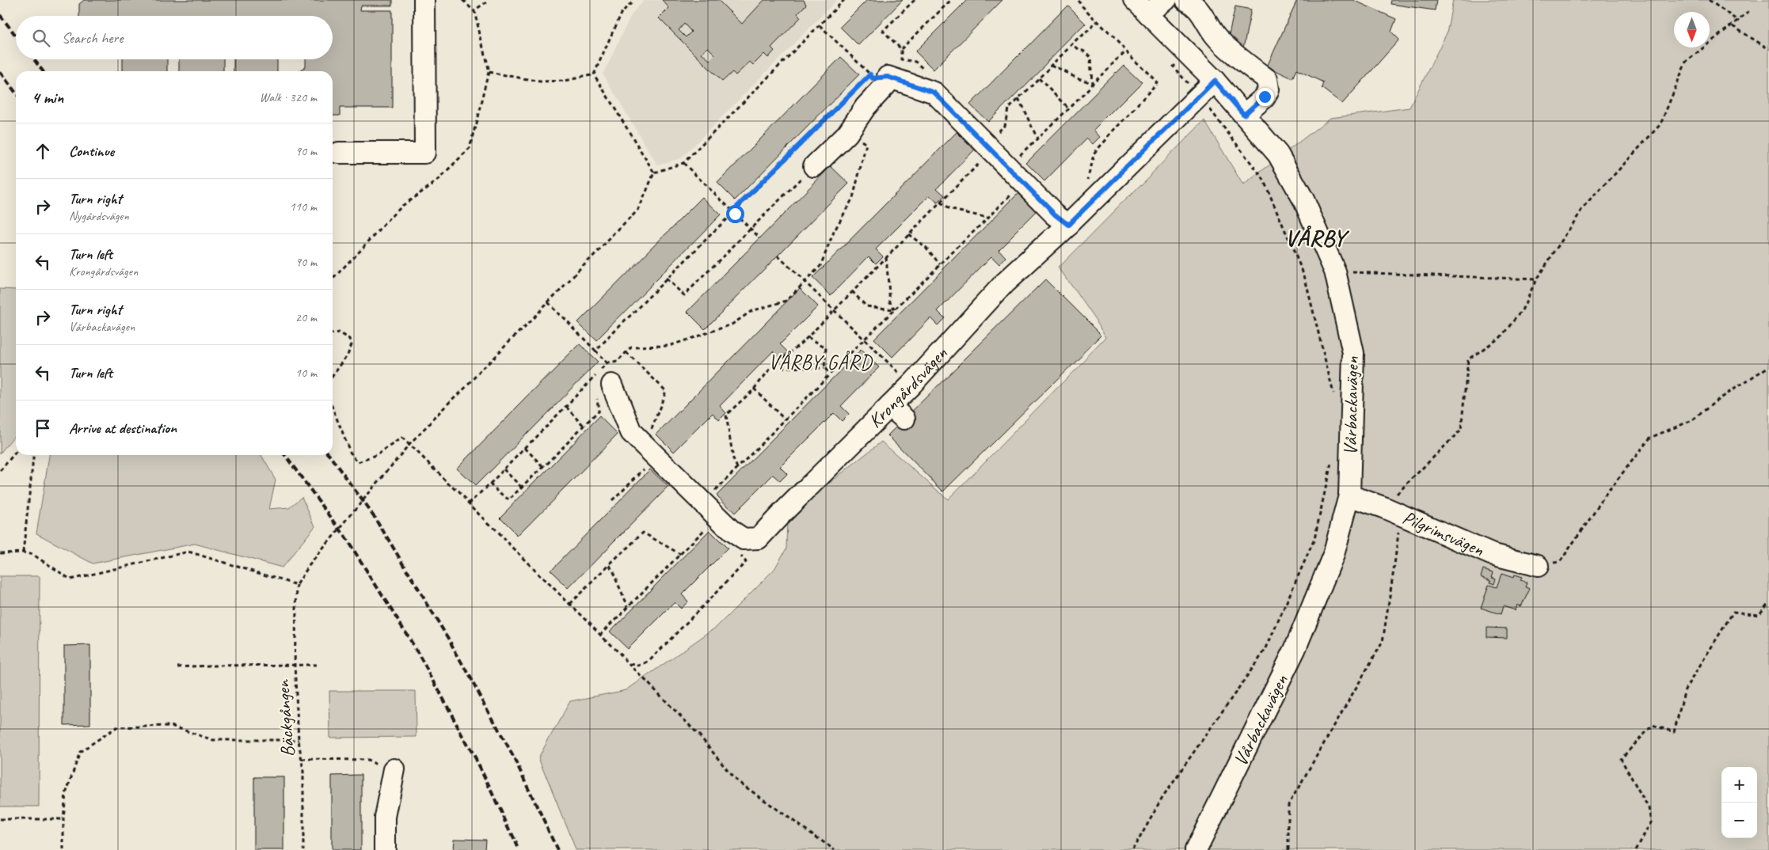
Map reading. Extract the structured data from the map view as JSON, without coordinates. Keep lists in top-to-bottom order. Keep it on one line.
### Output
{"streets":{"street":["Krongårdsvägen","Vårbackavägen","Pilgrimsvägen"],"path":["Bäckgången"]},"crossings":[["Krongårdsvägen","Vårbackavägen"],["Vårbackavägen","Pilgrimsvägen"]],"districts":["VÅRBY","VÅRBY GÅRD"],"north":"bottom","page":{"search":"Search here","heading":["4 min","Walk · 320 m"],"list":[["Continue","90 m"],["Turn right","Nygårdsvägen","110 m"],["Turn left","Krongårdsvägen","90 m"],["Turn right","Vårbackavägen","20 m"],["Turn left","10 m"],"Arrive at destination"],"map_buttons":["+","−"]}}
